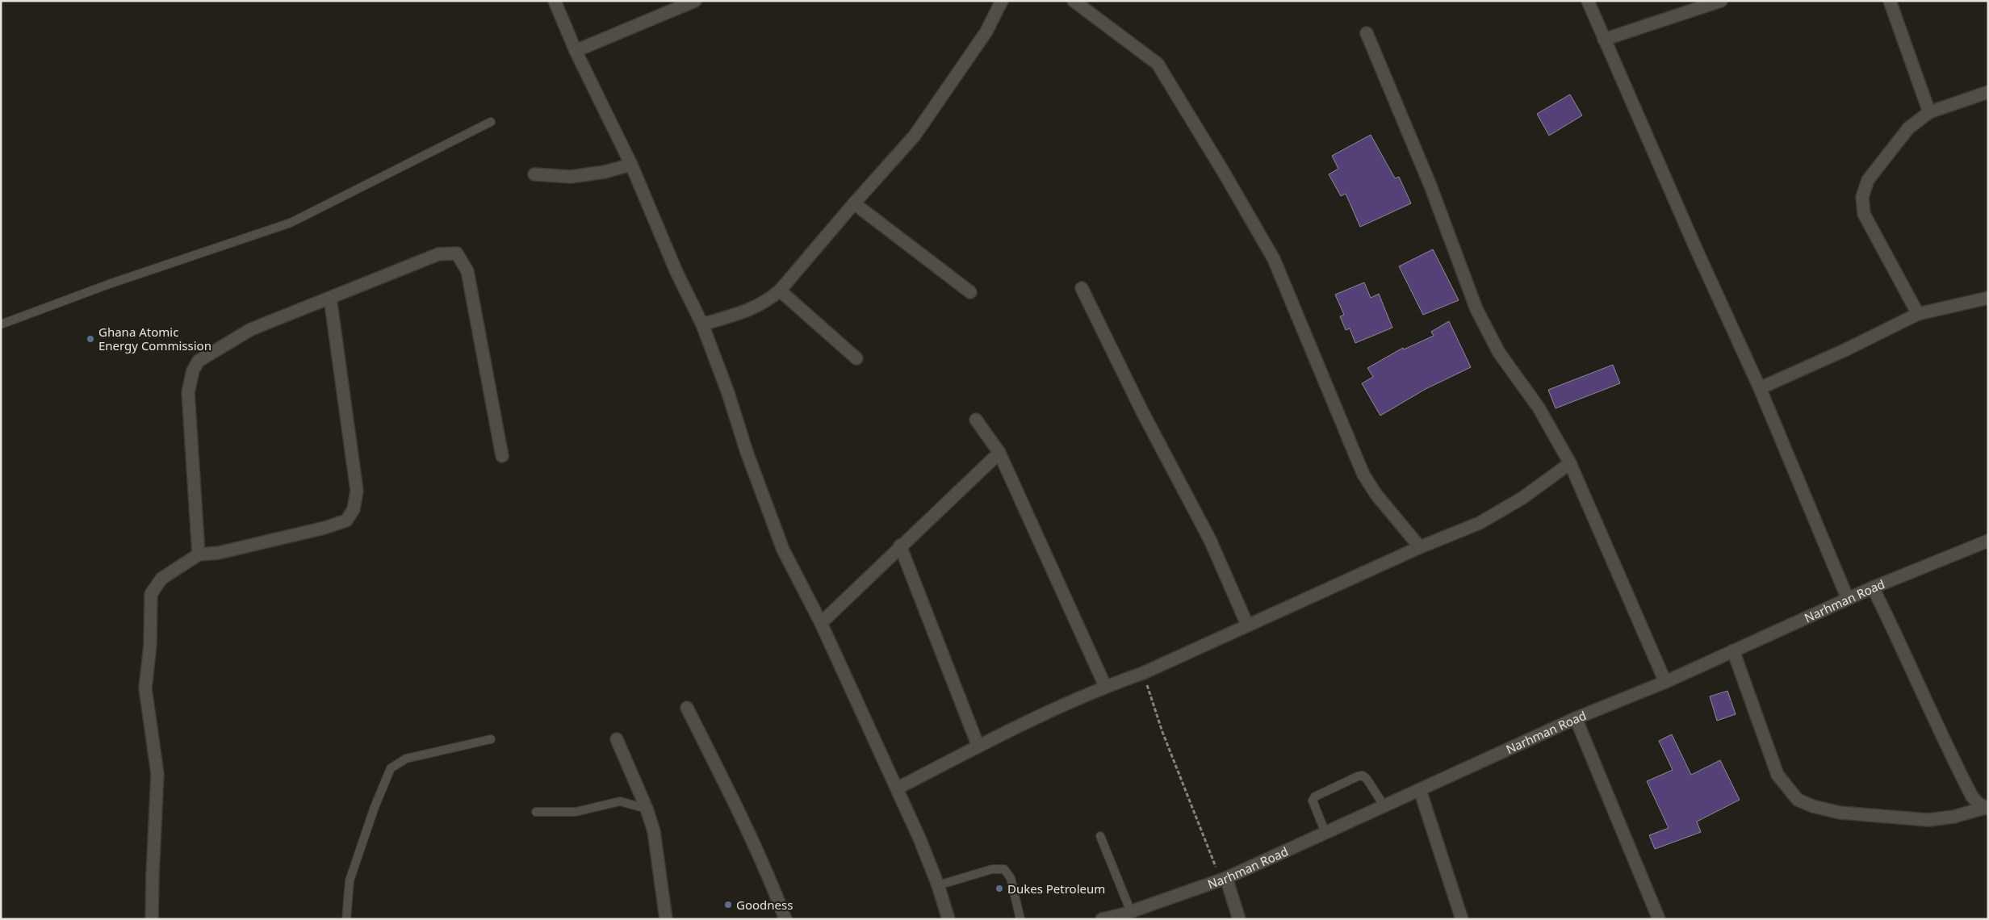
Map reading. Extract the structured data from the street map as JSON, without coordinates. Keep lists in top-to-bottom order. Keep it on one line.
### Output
{"streets":{"street":["Narhman Road"]},"places":["Ghana Atomic Energy Commission","Dukes Petroleum","Goodness"]}
